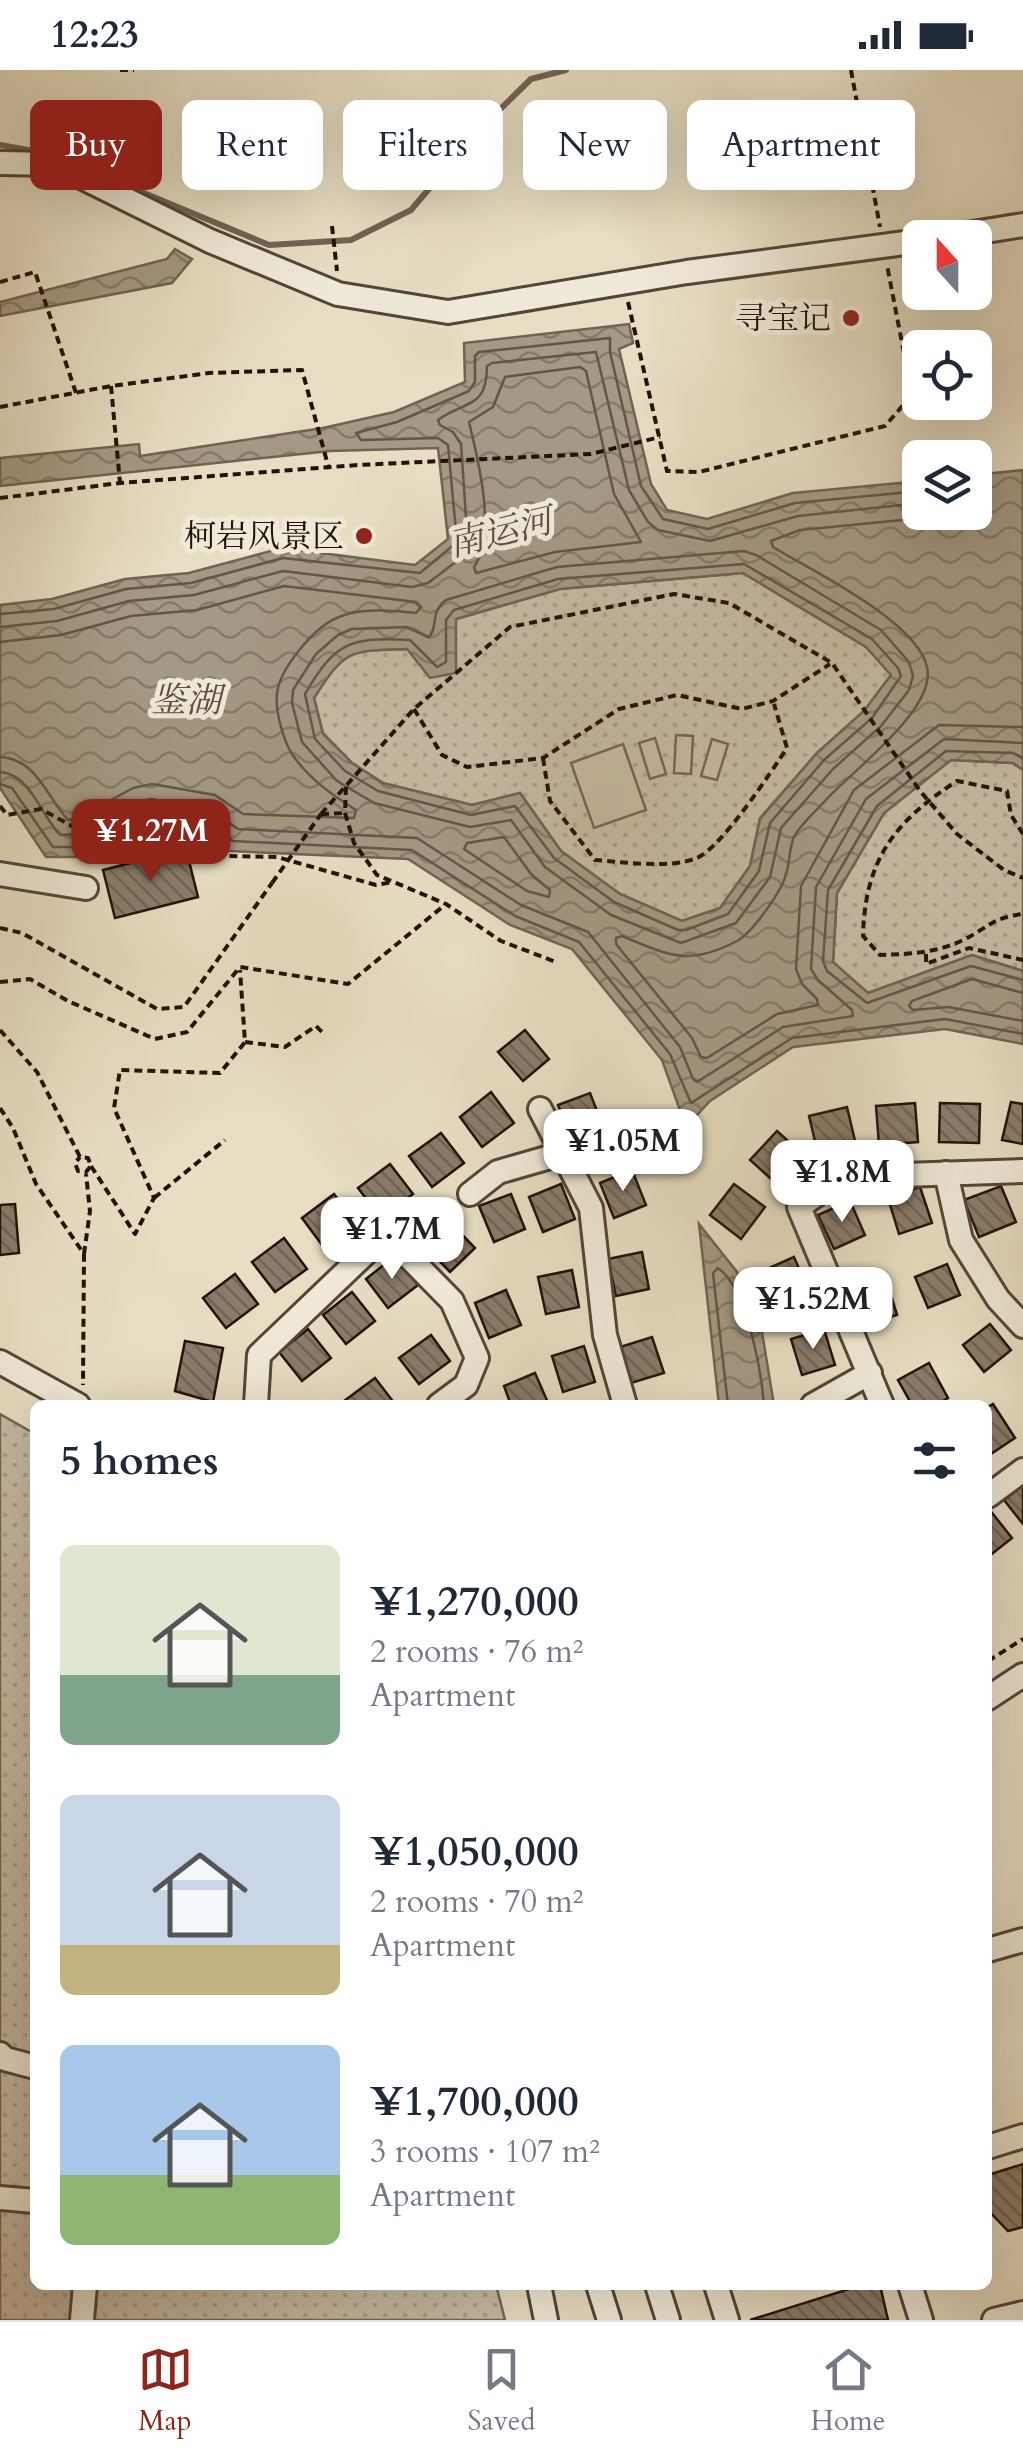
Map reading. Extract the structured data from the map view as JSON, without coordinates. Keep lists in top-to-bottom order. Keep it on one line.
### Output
{"water":["南运河","鉴湖"],"places":["寻宝记","柯岩风景区"],"north":"top","page":{"status":"12:23","chip":["Buy","Rent","Filters","New","Apartment"],"price":["¥1.27M","¥1.05M","¥1.8M","¥1.7M","¥1.52M"],"heading":"5 homes","list":[{"name":"¥1,270,000","note":"2 rooms · 76 m² · Apartment"},{"name":"¥1,050,000","note":"2 rooms · 70 m² · Apartment"},{"name":"¥1,700,000","note":"3 rooms · 107 m² · Apartment"}],"tabs":["Map","Saved","Home"]}}
